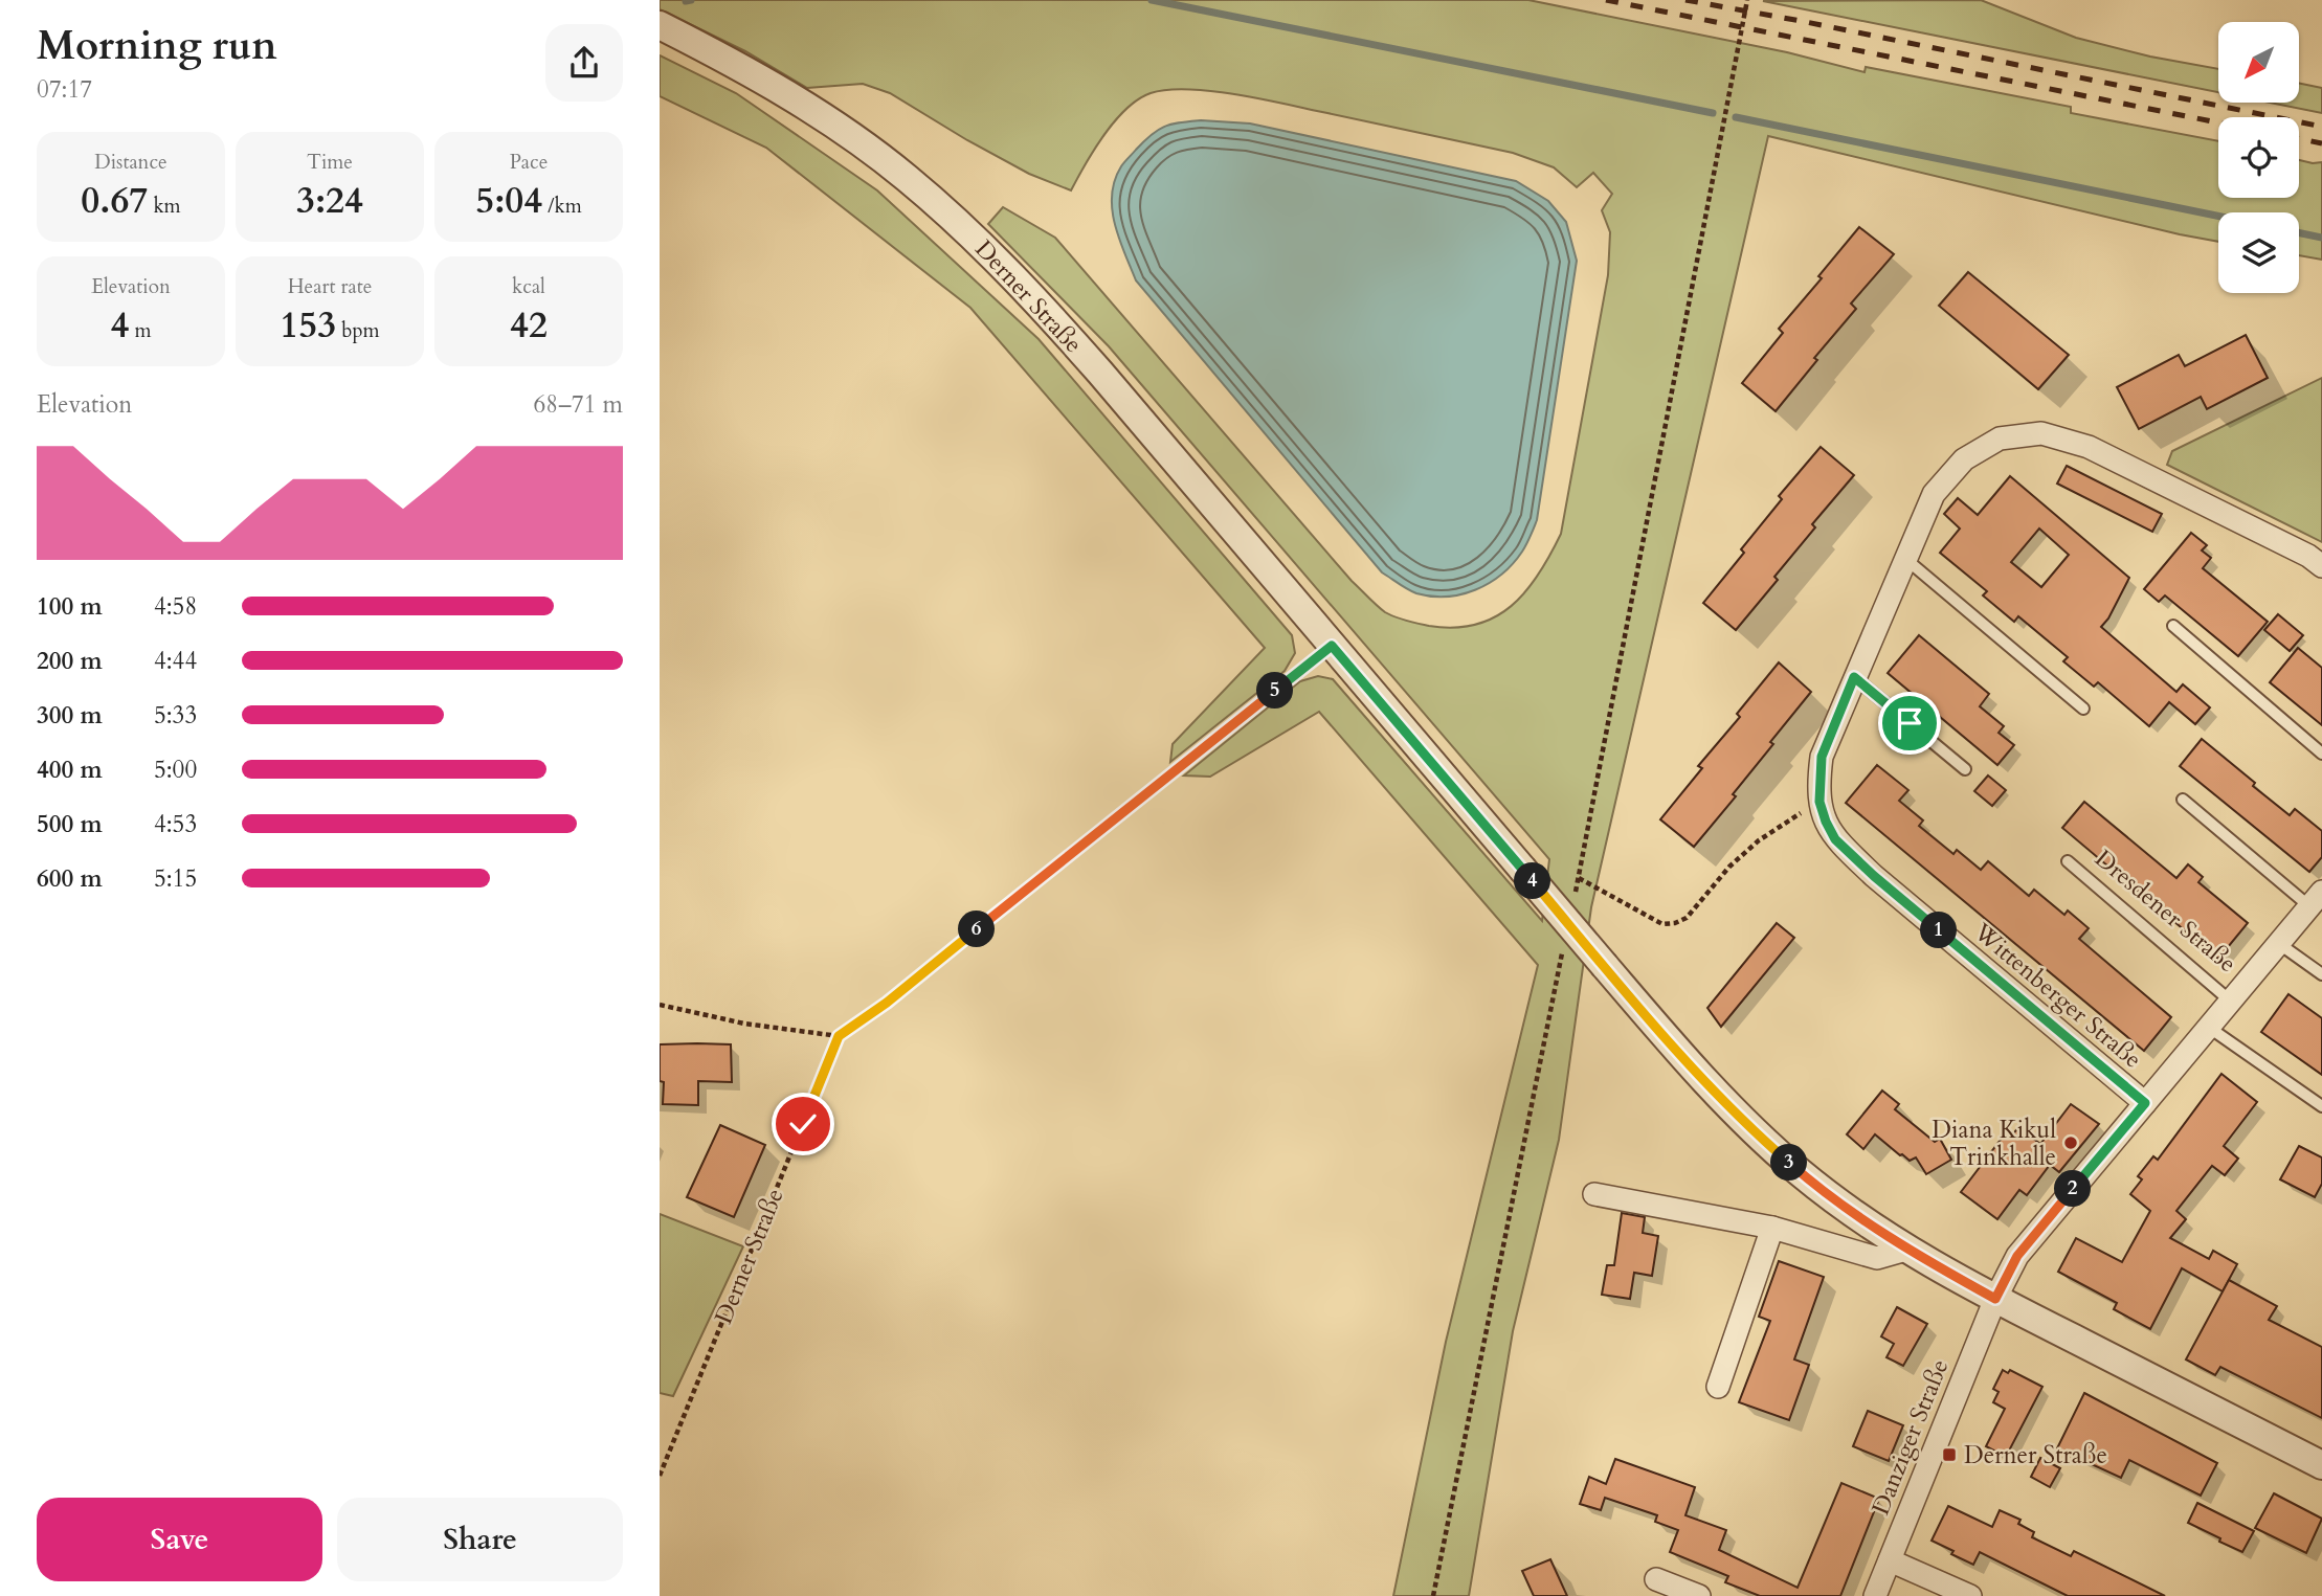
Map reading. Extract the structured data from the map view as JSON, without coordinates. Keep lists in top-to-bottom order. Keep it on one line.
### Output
{"streets":{"street":["Derner Straße","Dresdener Straße","Wittenberger Straße","Danziger Straße"]},"crossings":[["Derner Straße","Dresdener Straße"],["Derner Straße","Danziger Straße"],["Dresdener Straße","Wittenberger Straße"],["Dresdener Straße","Danziger Straße"]],"places":{"other":["Diana Kikul Trinkhalle"],"transit":["Derner Straße"]},"north":"bottom left","page":{"heading":["Morning run","07:17"],"stats":[["Distance","0.67 km"],["Time","3:24"],["Pace","5:04 /km"],["Elevation","4 m"],["Heart rate","153 bpm"],["kcal","42"]],"chart":["Elevation","68–71 m"],"list":[{"name":"100 m","note":"4:58"},{"name":"200 m","note":"4:44"},{"name":"300 m","note":"5:33"},{"name":"400 m","note":"5:00"},{"name":"500 m","note":"4:53"},{"name":"600 m","note":"5:15"}],"pins":["5","4","6","1","3","2"],"buttons":["Save","Share"]}}
